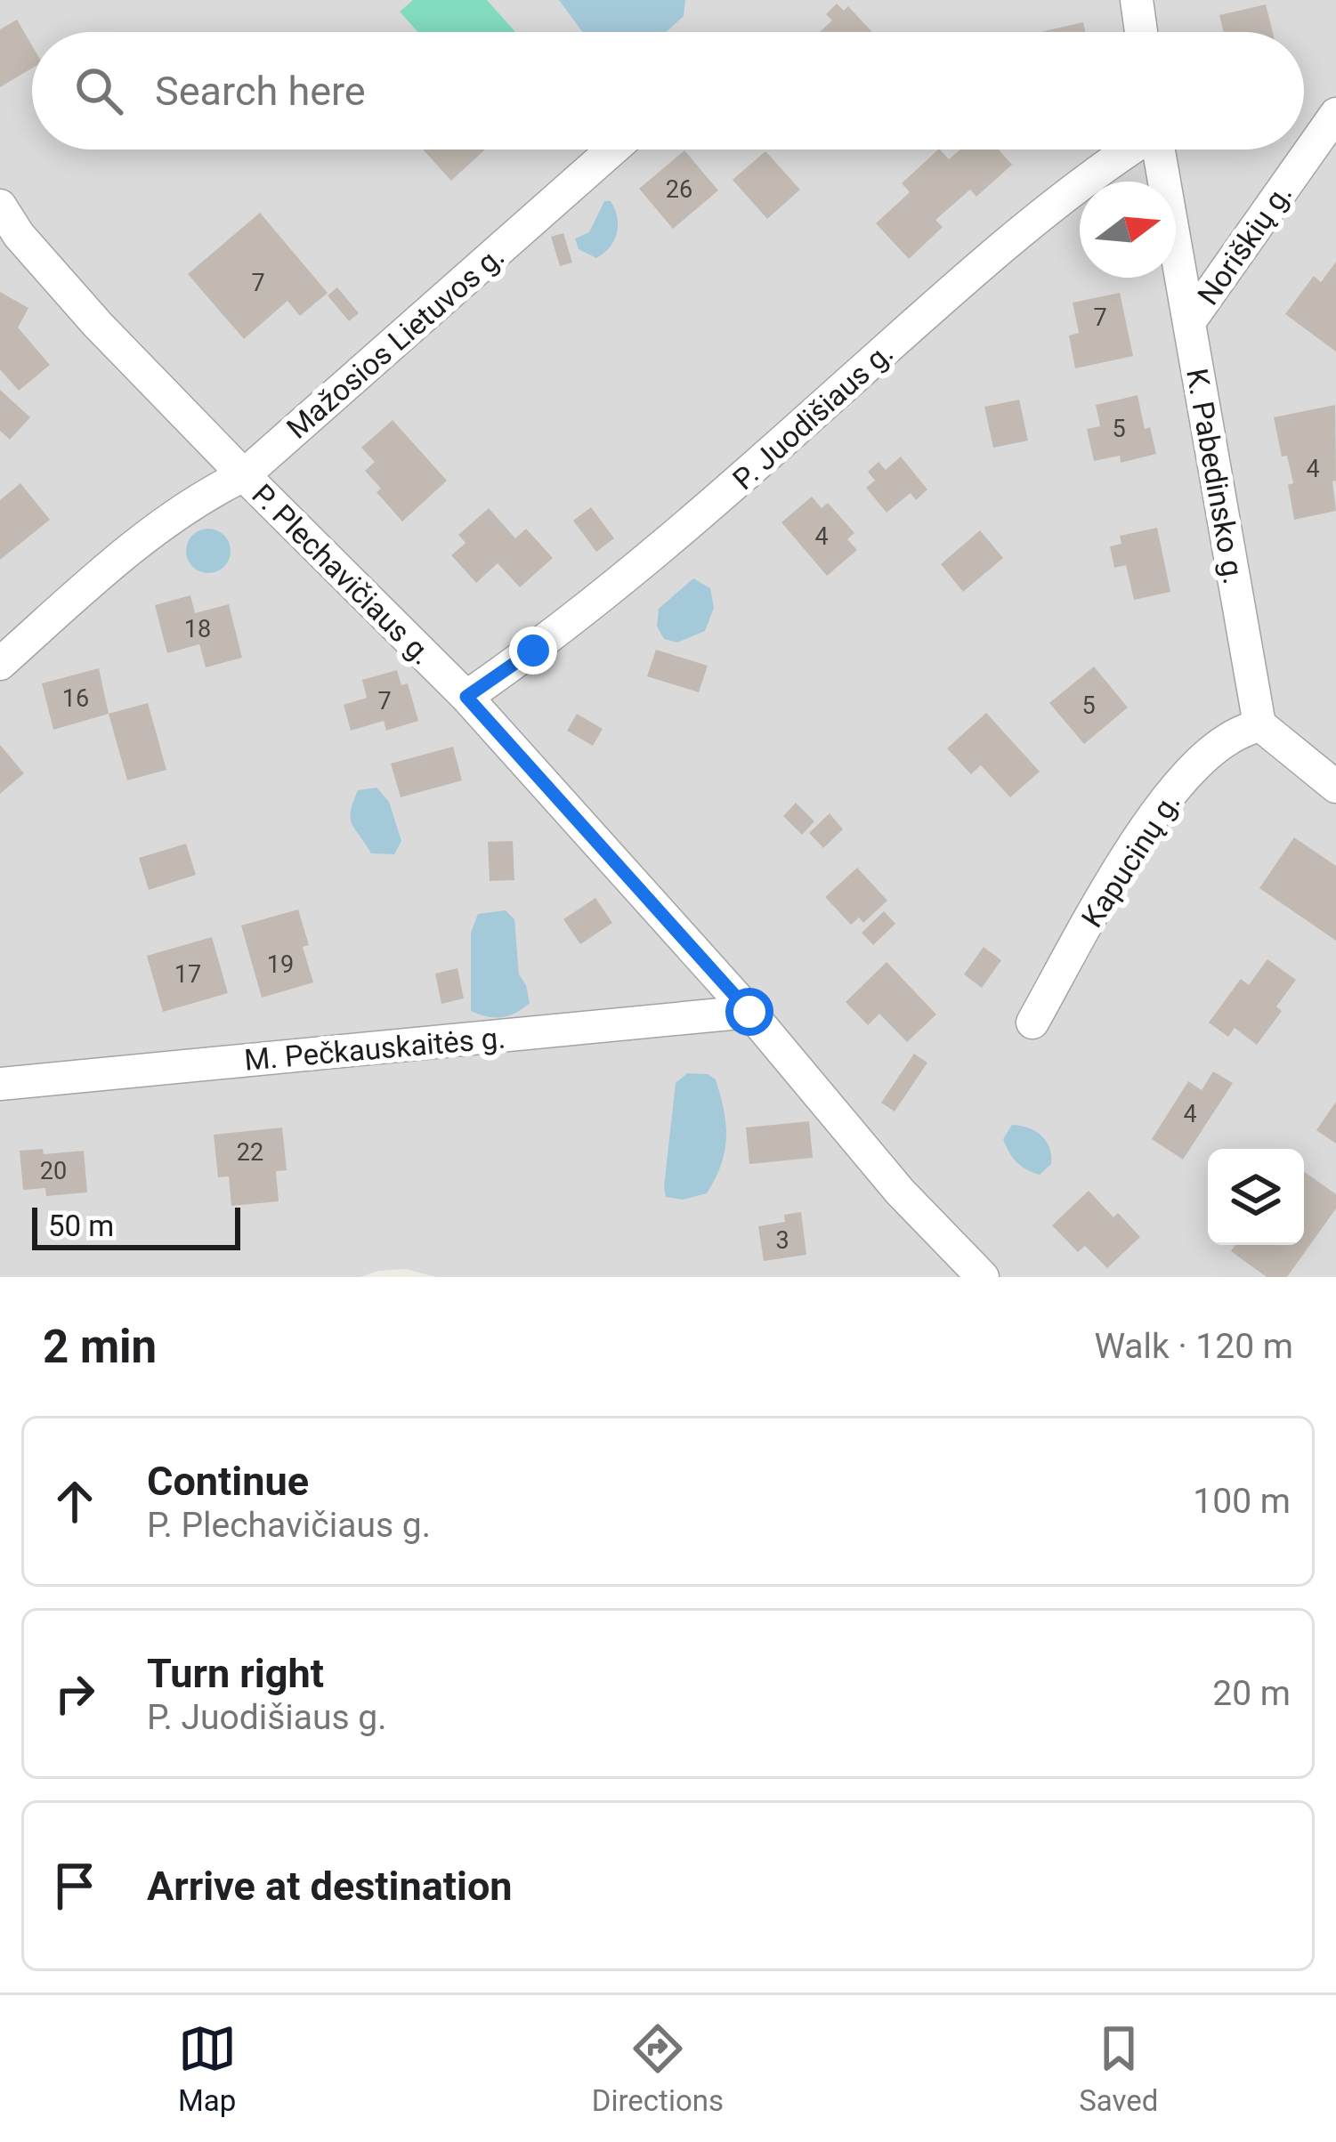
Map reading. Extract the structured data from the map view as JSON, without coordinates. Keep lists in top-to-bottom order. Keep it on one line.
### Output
{"streets":{"street":["Noriškių g.","Mažosios Lietuvos g.","P. Juodišiaus g.","K. Pabedinsko g.","P. Plechavičiaus g.","Kapucinų g.","M. Pečkauskaitės g."]},"crossings":[["Noriškių g.","K. Pabedinsko g."],["Mažosios Lietuvos g.","P. Plechavičiaus g."],["P. Juodišiaus g.","P. Plechavičiaus g."],["K. Pabedinsko g.","Kapucinų g."],["P. Plechavičiaus g.","M. Pečkauskaitės g."]],"house_numbers":["26","7","7","5","4","4","18","16","7","5","19","17","4","22","20","3"],"scale_bar":"50 m","north":"right","page":{"search":"Search here","scale":"50 m","heading":["2 min","Walk · 120 m"],"list":[["Continue","P. Plechavičiaus g.","100 m"],["Turn right","P. Juodišiaus g.","20 m"],"Arrive at destination"],"nav":["Map","Directions","Saved"]}}
